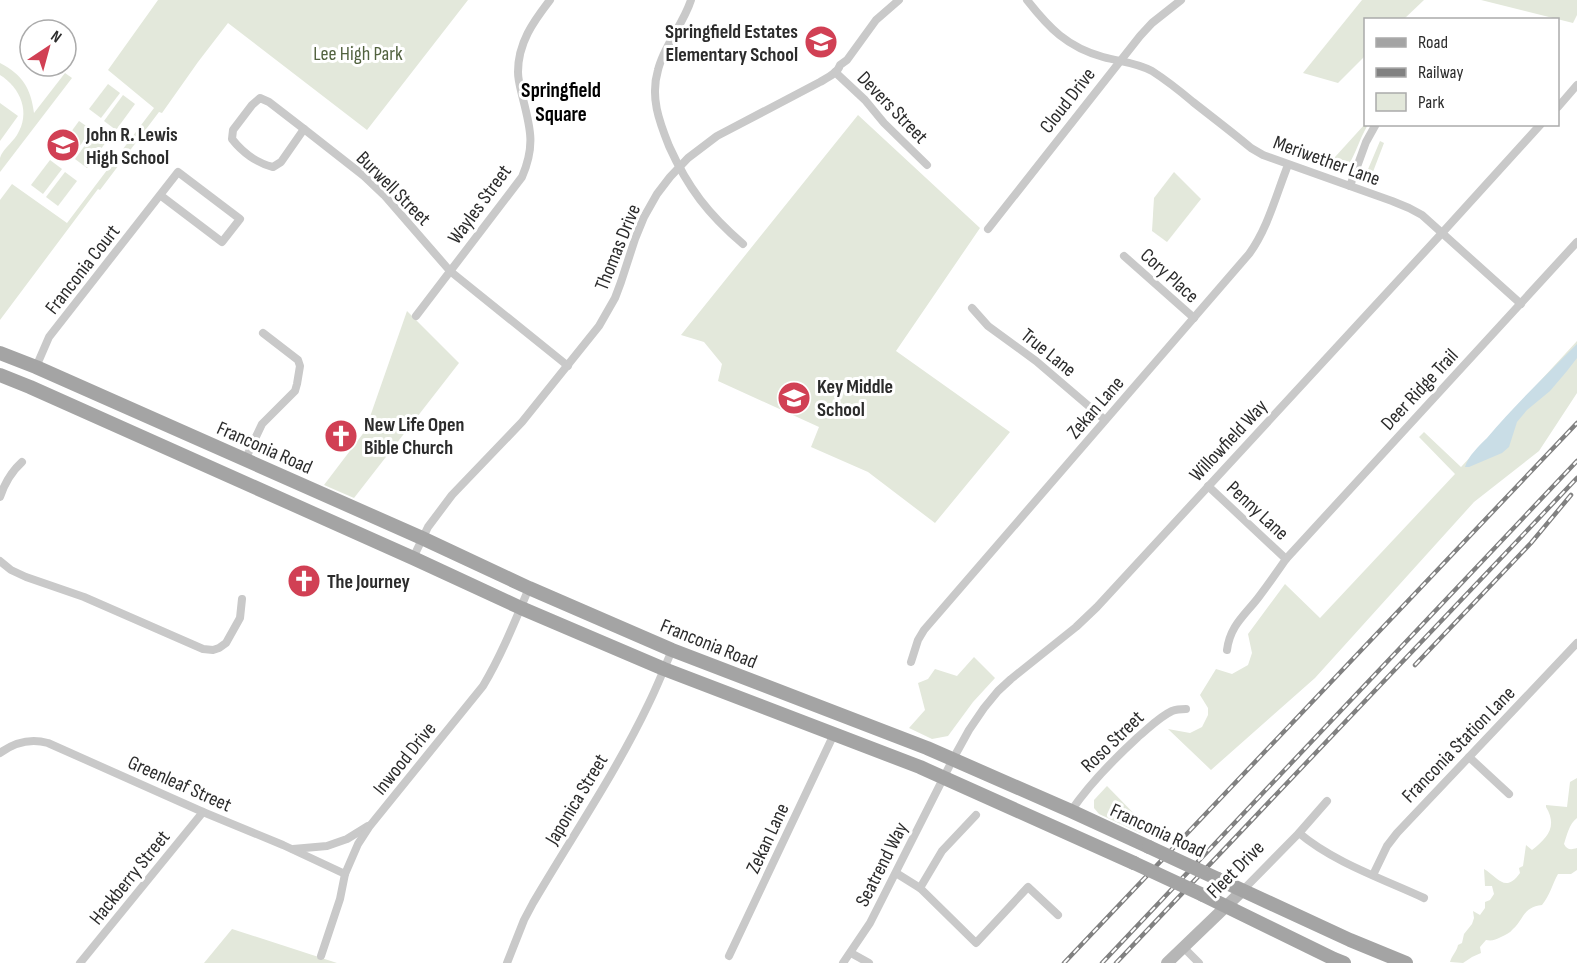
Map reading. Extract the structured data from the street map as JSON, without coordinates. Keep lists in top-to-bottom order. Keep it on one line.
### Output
{"streets":{"main road":["Franconia Road"],"street":["Cloud Drive","Devers Street","Meriwether Lane","Burwell Street","Wayles Street","Thomas Drive","Franconia Court","Cory Place","True Lane","Deer Ridge Trail","Zekan Lane","Willowfield Way","Penny Lane","Roso Street","Franconia Station Lane","Inwood Drive","Greenleaf Street","Japonica Street","Seatrend Way","Fleet Drive","Hackberry Street"]},"crossings":[["Cloud Drive","Meriwether Lane"],["Devers Street","Thomas Drive"],["Meriwether Lane","Deer Ridge Trail"],["Meriwether Lane","Zekan Lane"],["Meriwether Lane","Willowfield Way"],["Burwell Street","Wayles Street"],["Burwell Street","Thomas Drive"],["Thomas Drive","Franconia Road"],["Franconia Court","Franconia Road"],["Cory Place","Zekan Lane"],["True Lane","Zekan Lane"],["Deer Ridge Trail","Penny Lane"],["Zekan Lane","Franconia Road"],["Willowfield Way","Franconia Road"],["Willowfield Way","Penny Lane"],["Willowfield Way","Seatrend Way"],["Franconia Road","Roso Street"],["Franconia Road","Inwood Drive"],["Franconia Road","Japonica Street"],["Franconia Road","Seatrend Way"],["Franconia Road","Fleet Drive"],["Inwood Drive","Greenleaf Street"],["Greenleaf Street","Hackberry Street"]],"districts":["Springfield Square"],"parks":["Lee High Park"],"places":{"school or university":["Springfield Estates Elementary School","John R. Lewis High School","Key Middle School"],"church":["New Life Open Bible Church","The Journey"]},"legend":["Road","Railway","Park"],"north":"top right"}
